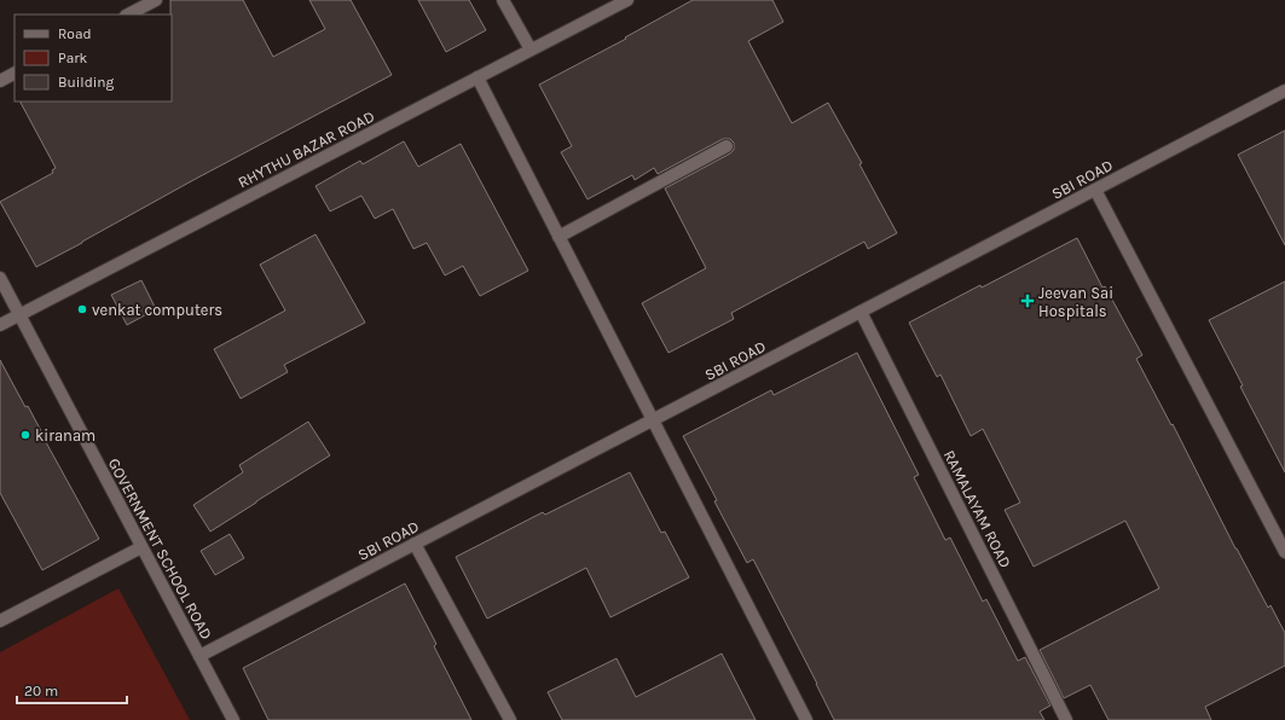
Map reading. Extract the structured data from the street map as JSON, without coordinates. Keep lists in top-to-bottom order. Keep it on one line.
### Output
{"streets":{"street":["RHYTHU BAZAR ROAD","SBI ROAD","RAMALAYAM ROAD","GOVERNMENT SCHOOL ROAD"]},"crossings":[["RHYTHU BAZAR ROAD","GOVERNMENT SCHOOL ROAD"],["SBI ROAD","RAMALAYAM ROAD"],["SBI ROAD","GOVERNMENT SCHOOL ROAD"]],"places":{"health":["Jeevan Sai Hospitals"],"other":["venkat computers","kiranam"]},"legend":["Road","Park","Building"],"scale_bar":"20 m"}
